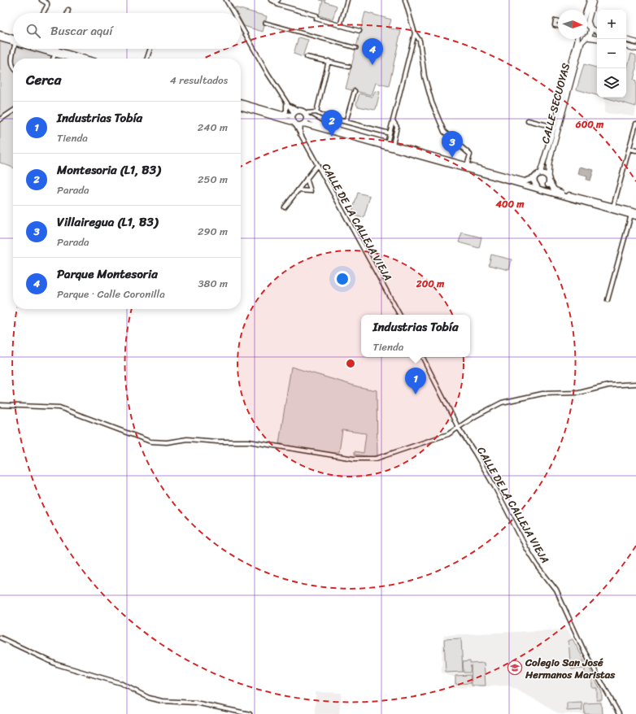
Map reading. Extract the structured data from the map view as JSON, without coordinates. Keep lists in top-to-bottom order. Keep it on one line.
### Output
{"streets":{"main road":["CALLE SECUOYAS"],"street":["CALLE DE LA CALLEJA VIEJA"]},"places":{"school or university":["Colegio San José Hermanos Maristas"]},"north":"right","page":{"map_buttons":["+","−"],"search":"Buscar aquí","pins":["4","2","3","1"],"heading":["Cerca","4 resultados"],"list":[{"mark":"1","name":"Industrias Tobía","note":"Tienda","value":"240 m"},{"mark":"2","name":"Montesoria (L1, B3)","note":"Parada","value":"250 m"},{"mark":"3","name":"Villairegua (L1, B3)","note":"Parada","value":"290 m"},{"mark":"4","name":"Parque Montesoria","note":"Parque · Calle Coronilla","value":"380 m"}],"popup":["Industrias Tobía","Tienda"]},"rings":["600 m","400 m","200 m"]}
